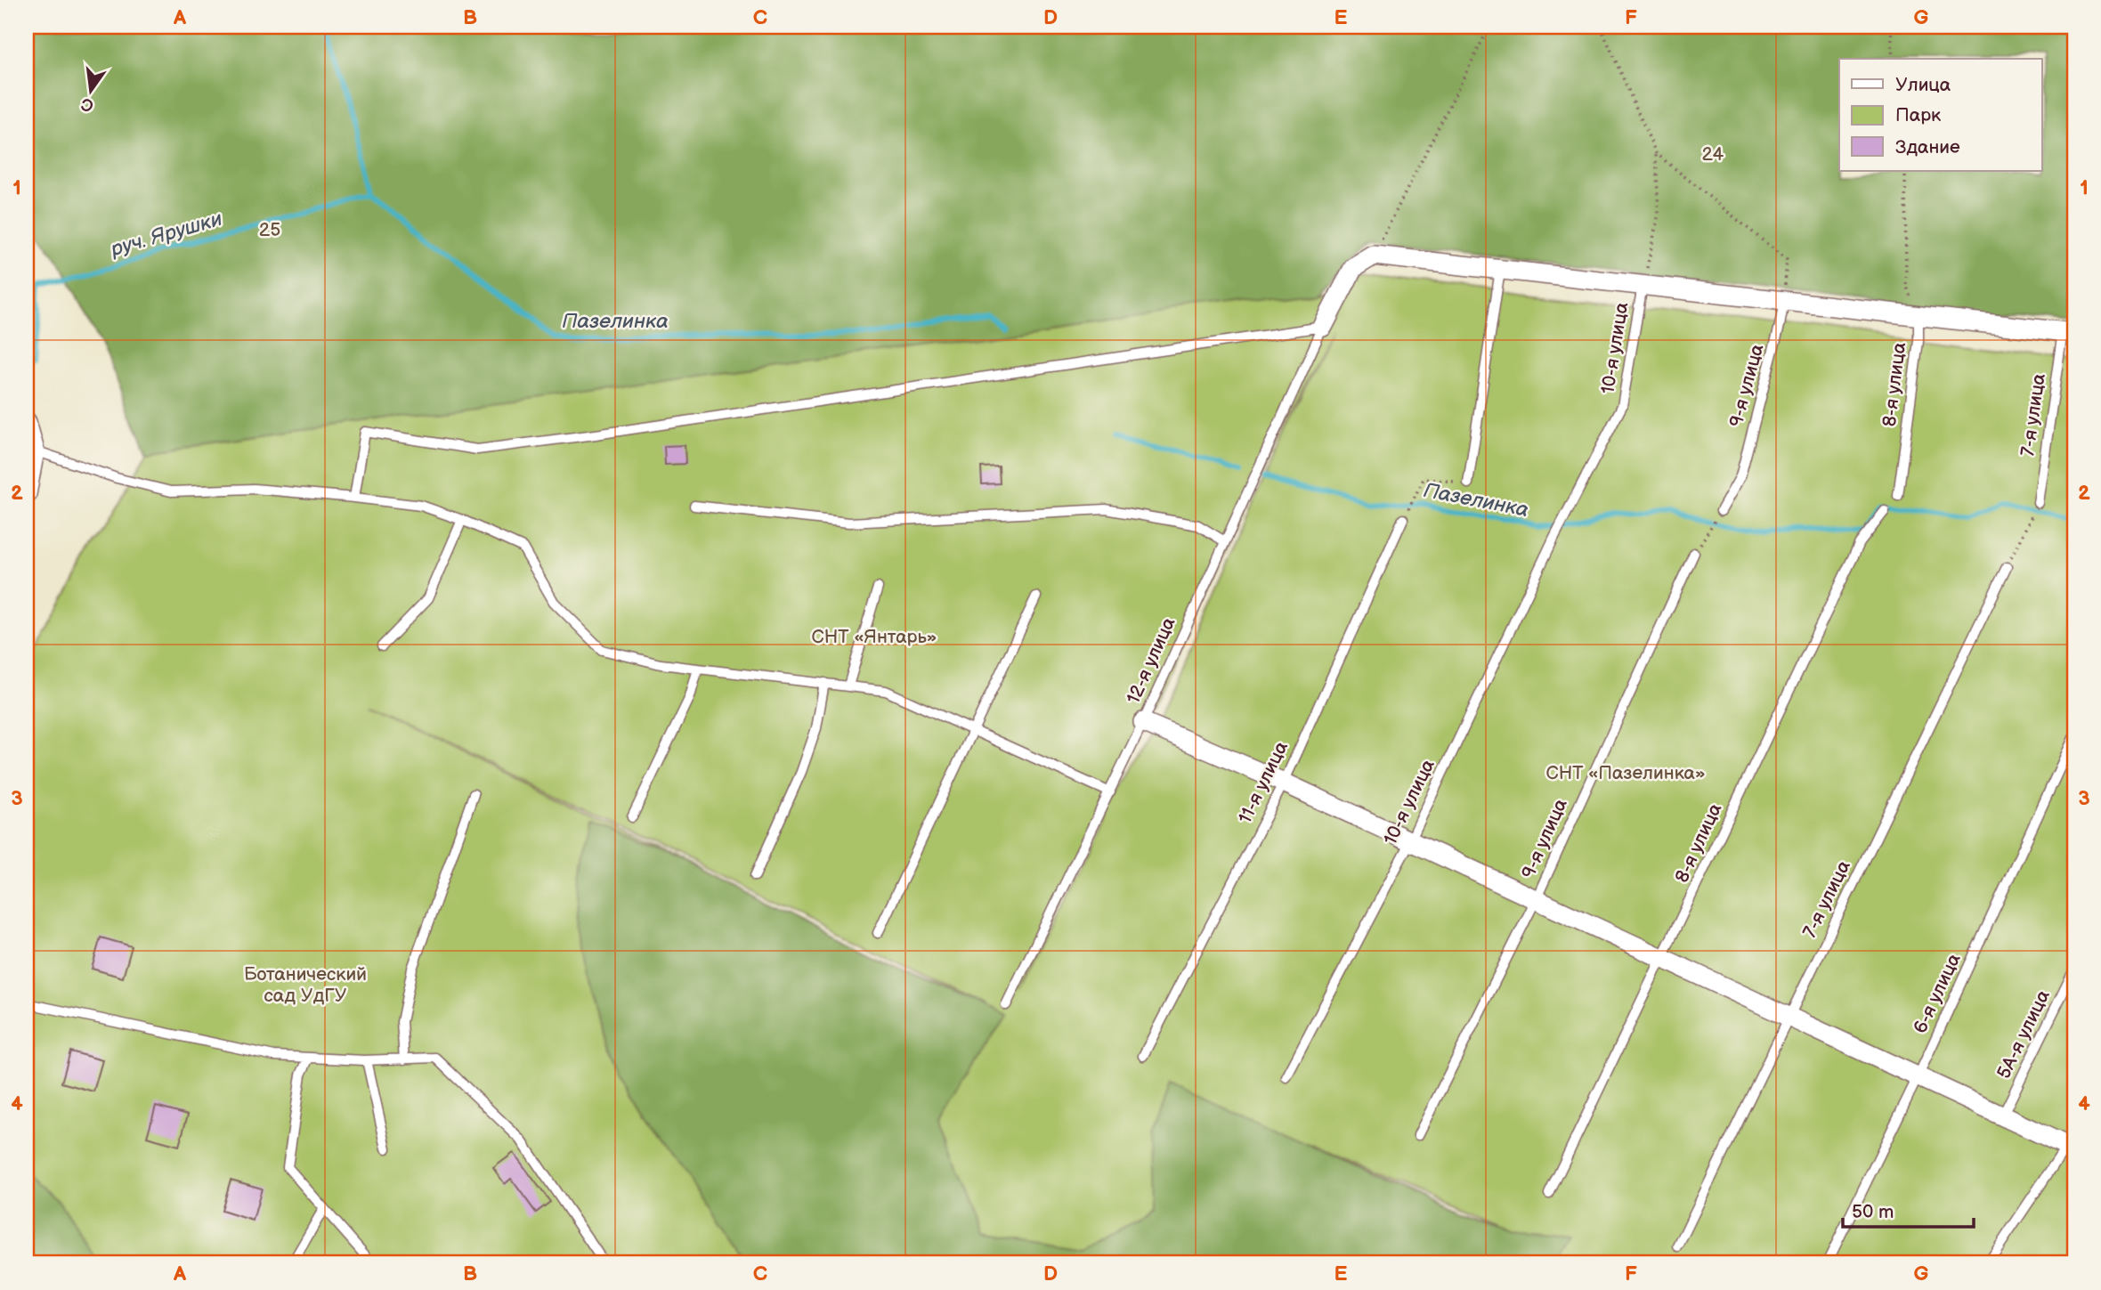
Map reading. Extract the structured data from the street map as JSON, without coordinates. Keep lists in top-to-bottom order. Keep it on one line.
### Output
{"streets":{"lane":["10-я улица","8-я улица","9-я улица","7-я улица","12-я улица","11-я улица","6-я улица","5А-я улица"]},"water":["руч. Ярушки","Пазелинка"],"parks":["24","25","СНТ «Янтарь»","СНТ «Пазелинка»","Ботанический сад УдГУ"],"legend":["Улица","Парк","Здание"],"scale_bar":"50 m","north":"bottom","grid":{"columns":["A","B","C","D","E","F","G"],"rows":["1","2","3","4"]}}
